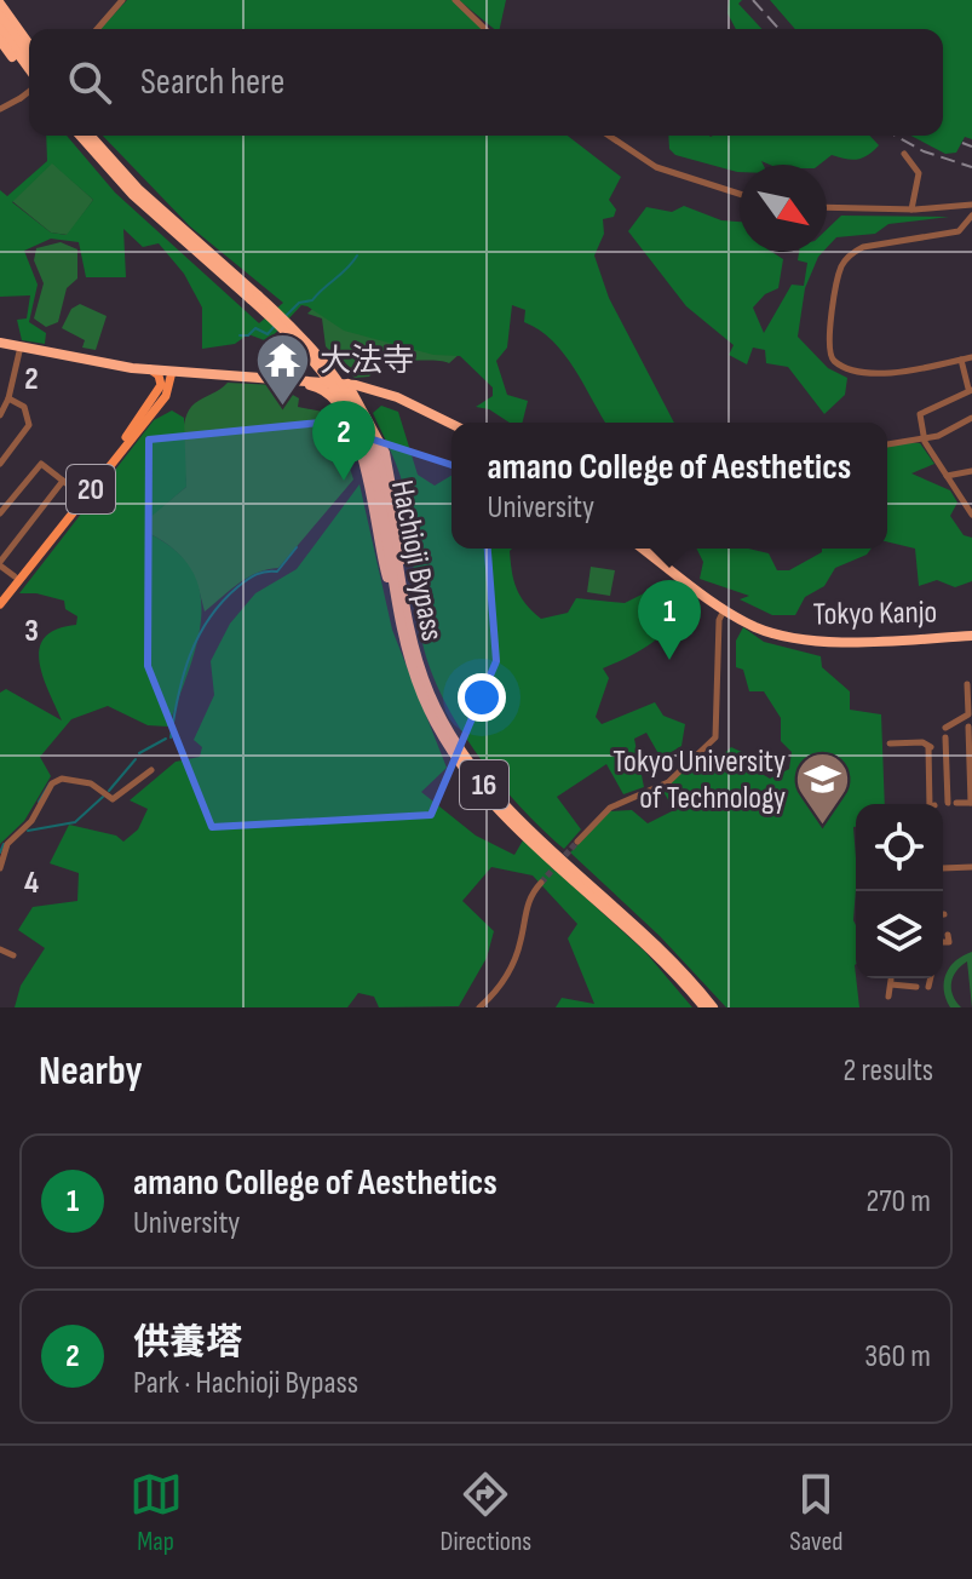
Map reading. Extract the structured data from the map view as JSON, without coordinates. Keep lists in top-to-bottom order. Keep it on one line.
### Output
{"streets":{"highway":["Hachioji Bypass","Tokyo Kanjo","16"],"main road":["20"]},"crossings":[["Hachioji Bypass","16"]],"places":{"temple":["大法寺"],"school or university":["Tokyo University of Technology"]},"north":"bottom right","page":{"search":"Search here","pins":["2","1"],"popup":["amano College of Aesthetics","University"],"heading":["Nearby","2 results"],"list":[{"mark":"1","name":"amano College of Aesthetics","note":"University","value":"270 m"},{"mark":"2","name":"供養塔","note":"Park · Hachioji Bypass","value":"360 m"}],"nav":["Map","Directions","Saved"]},"grid":{"rows":["2","3","4"]}}
